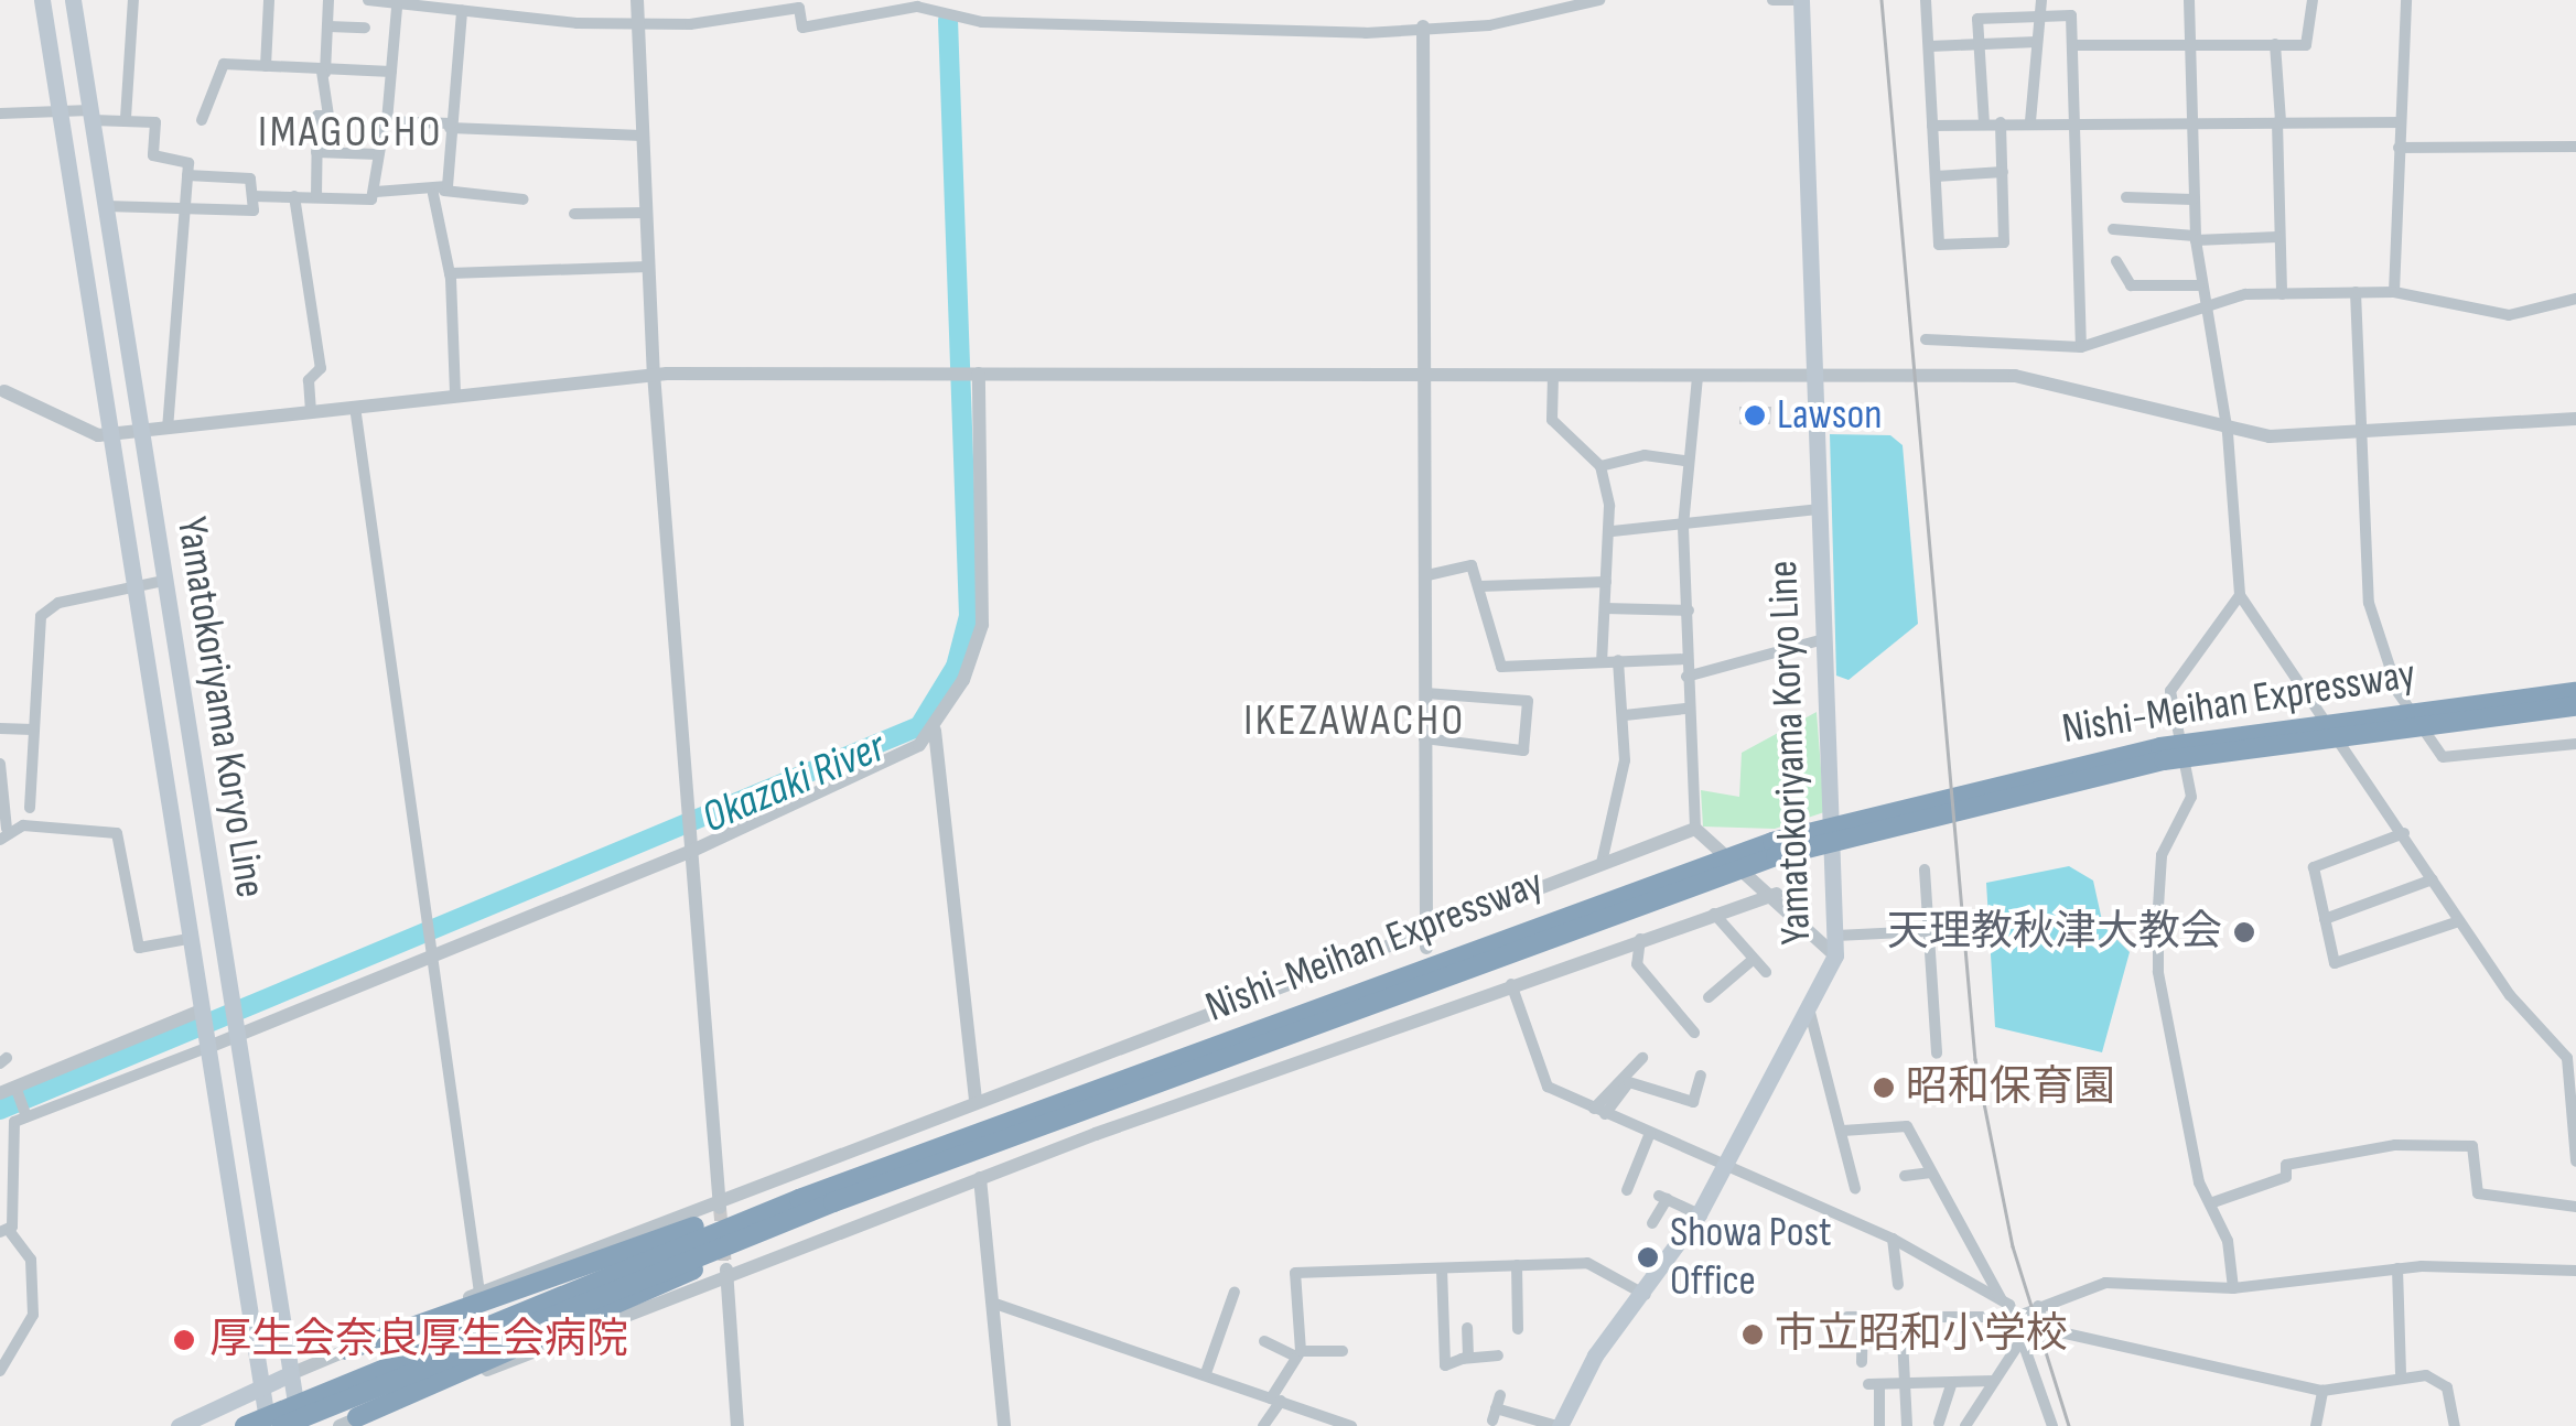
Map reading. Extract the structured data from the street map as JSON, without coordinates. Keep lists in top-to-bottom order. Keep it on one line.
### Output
{"streets":{"highway":["Nishi-Meihan Expressway"],"main road":["Yamatokoriyama Koryo Line"]},"crossings":[["Nishi-Meihan Expressway","Yamatokoriyama Koryo Line"]],"districts":["IMAGOCHO","IKEZAWACHO"],"water":["Okazaki River"],"places":["Lawson","天理教秋津大教会","昭和保育園","Showa Post Office","市立昭和小学校","厚生会奈良厚生会病院"]}
